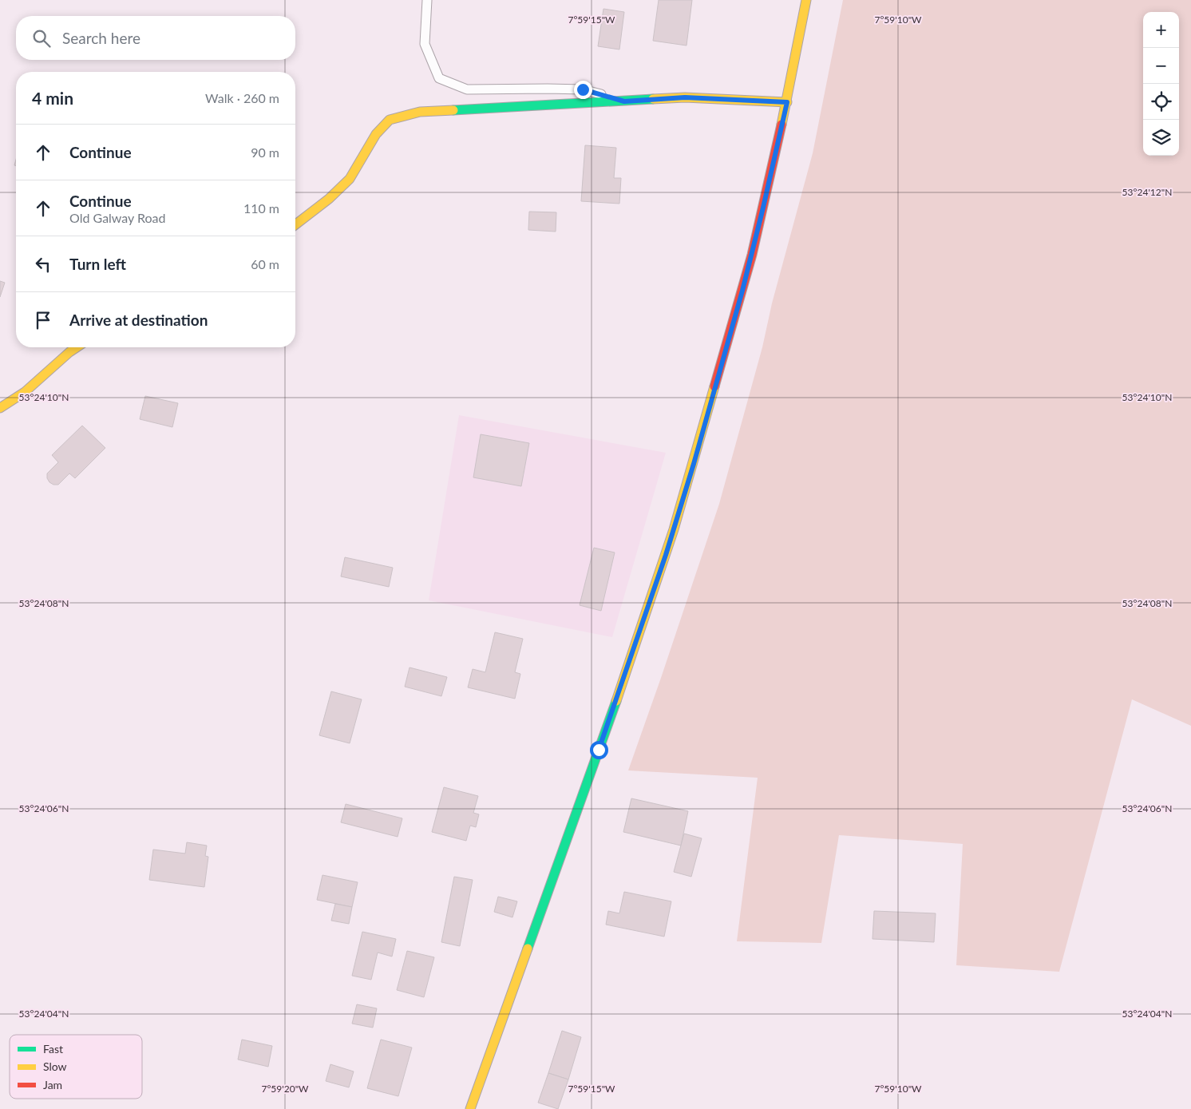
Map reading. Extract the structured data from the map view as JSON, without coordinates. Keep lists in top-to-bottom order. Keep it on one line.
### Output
{"legend":["Fast","Slow","Jam"],"page":{"map_buttons":["+","−"],"search":"Search here","heading":["4 min","Walk · 260 m"],"list":[["Continue","90 m"],["Continue","Old Galway Road","110 m"],["Turn left","60 m"],"Arrive at destination"]},"coordinates":["7°59'15\"W","7°59'10\"W","53°24'12\"N","53°24'10\"N","53°24'08\"N","53°24'06\"N","53°24'04\"N","7°59'20\"W"]}
